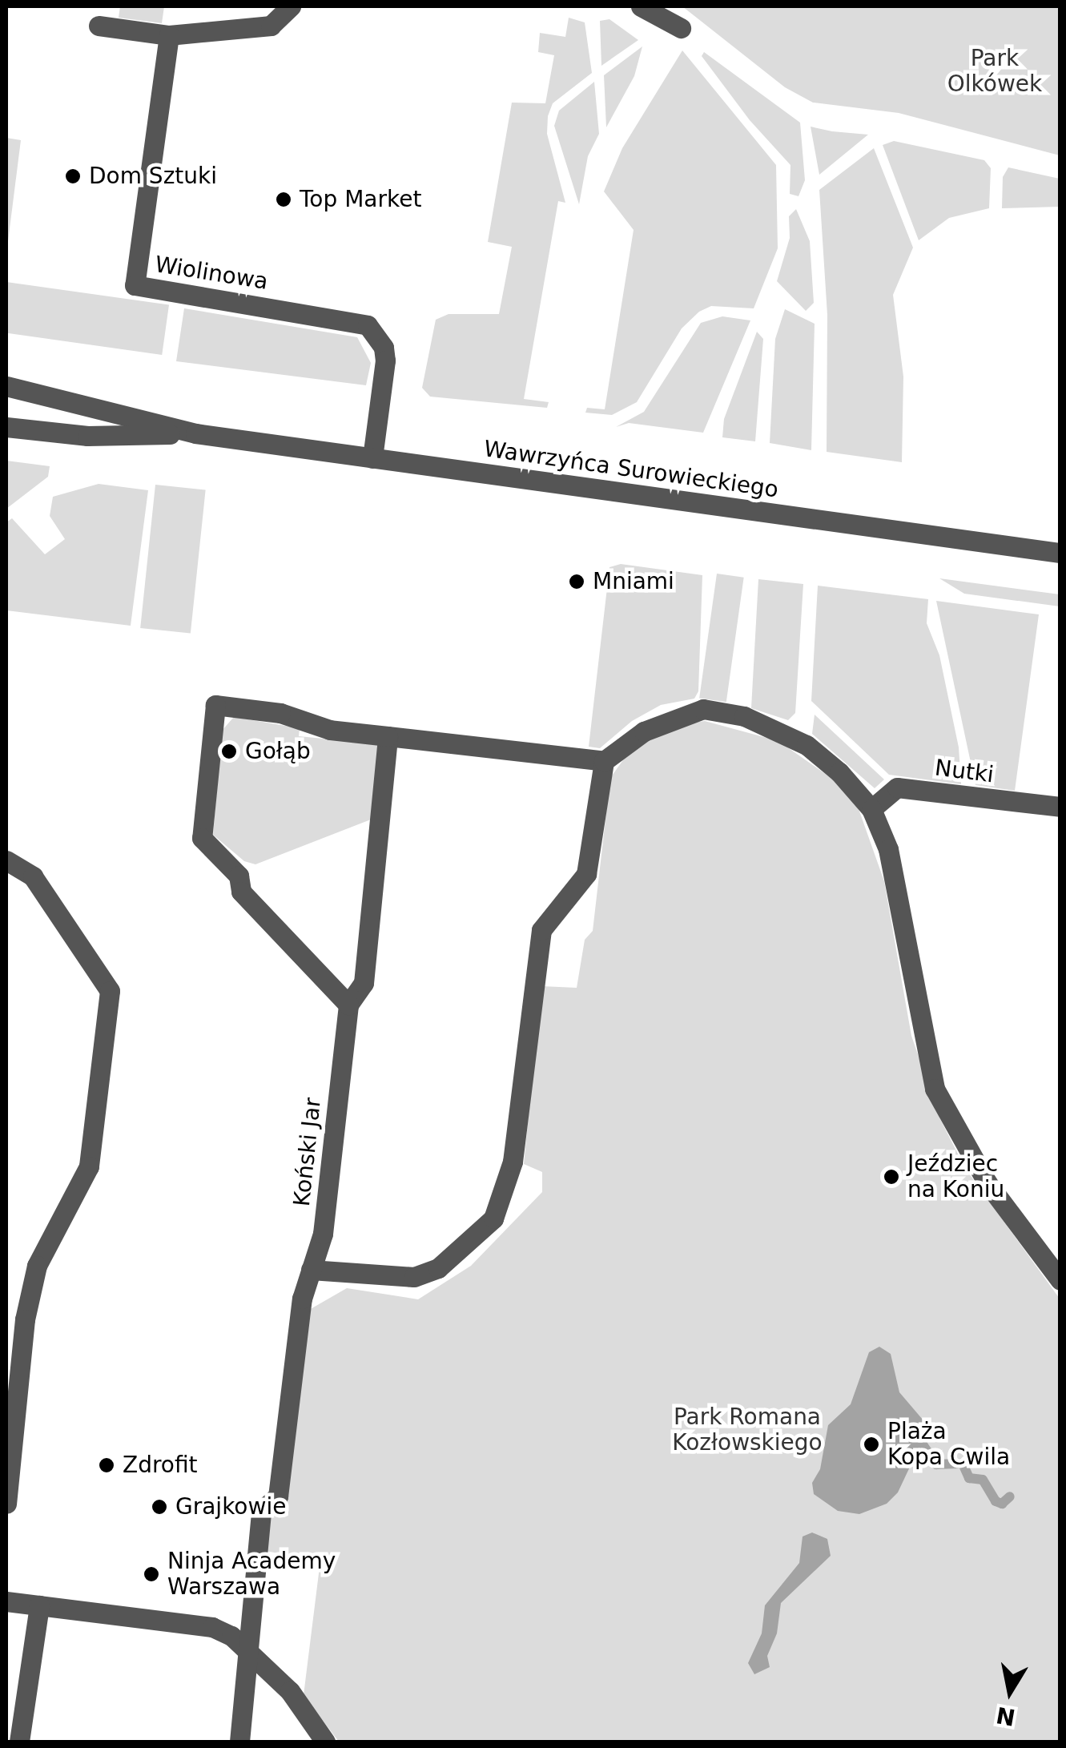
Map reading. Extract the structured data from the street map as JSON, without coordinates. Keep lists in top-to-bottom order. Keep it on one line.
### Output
{"streets":{"street":["Wiolinowa","Wawrzyńca Surowieckiego","Nutki","Koński Jar"]},"crossings":[["Wiolinowa","Wawrzyńca Surowieckiego"]],"parks":["Park Olkówek","Park Romana Kozłowskiego"],"places":["Dom Sztuki","Top Market","Mniami","Gołąb","Jeździec na Koniu","Plaża Kopa Cwila","Zdrofit","Grajkowie","Ninja Academy Warszawa"],"north":"bottom"}
